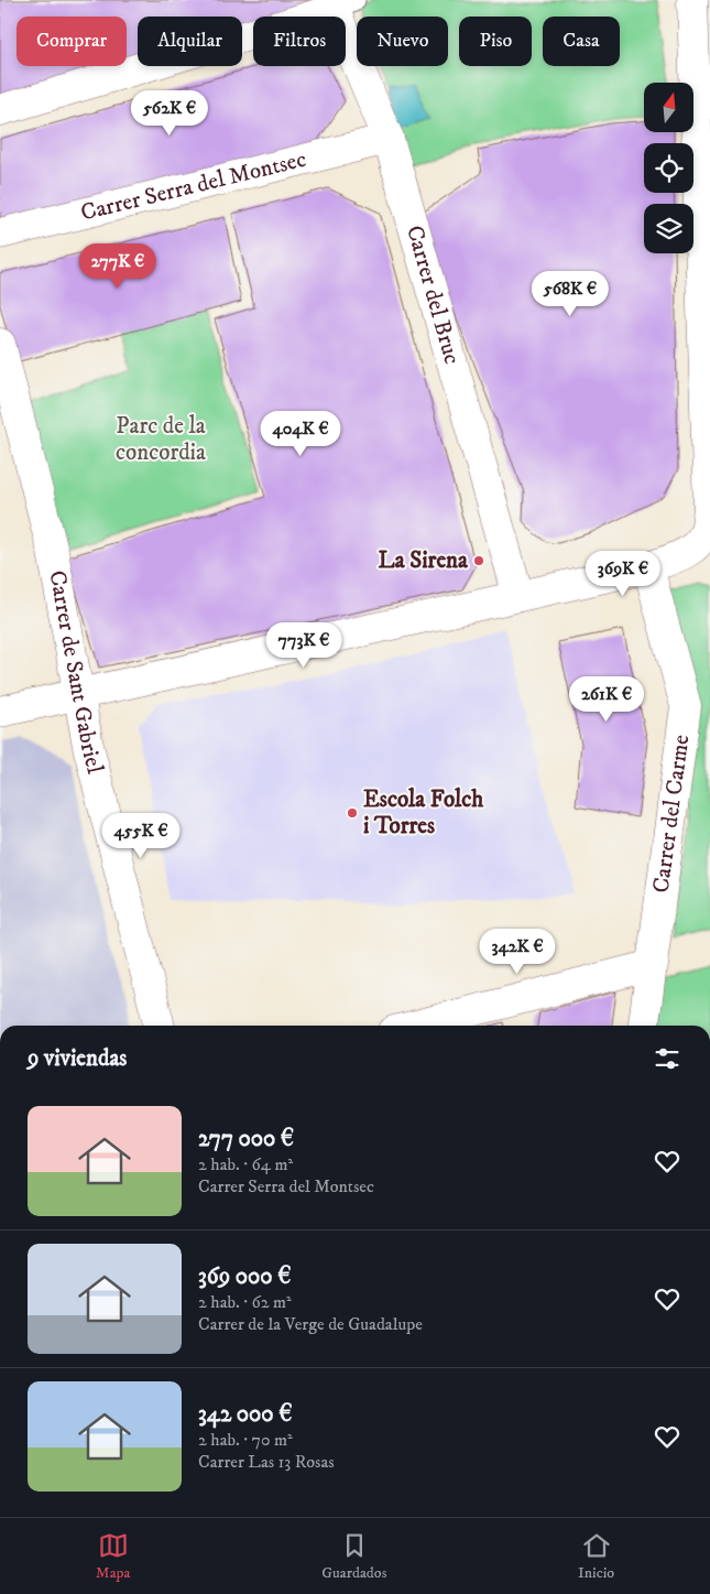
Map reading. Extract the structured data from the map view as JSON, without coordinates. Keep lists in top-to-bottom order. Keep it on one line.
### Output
{"streets":{"street":["Carrer Serra del Montsec","Carrer del Bruc","Carrer de Sant Gabriel","Carrer del Carme"]},"crossings":[["Carrer Serra del Montsec","Carrer del Bruc"]],"parks":["Parc de la concordia"],"places":["La Sirena","Escola Folch i Torres"],"north":"top","page":{"chip":["Comprar","Alquilar","Filtros","Nuevo","Piso","Casa"],"price":["562K €","277K €","568K €","404K €","369K €","773K €","261K €","455K €","342K €"],"heading":"9 viviendas","list":[{"name":"277 000 €","note":"2 hab. · 64 m² · Carrer Serra del Montsec"},{"name":"369 000 €","note":"2 hab. · 62 m² · Carrer de la Verge de Guadalupe"},{"name":"342 000 €","note":"2 hab. · 70 m² · Carrer Las 13 Rosas"}],"tabs":["Mapa","Guardados","Inicio"]}}
